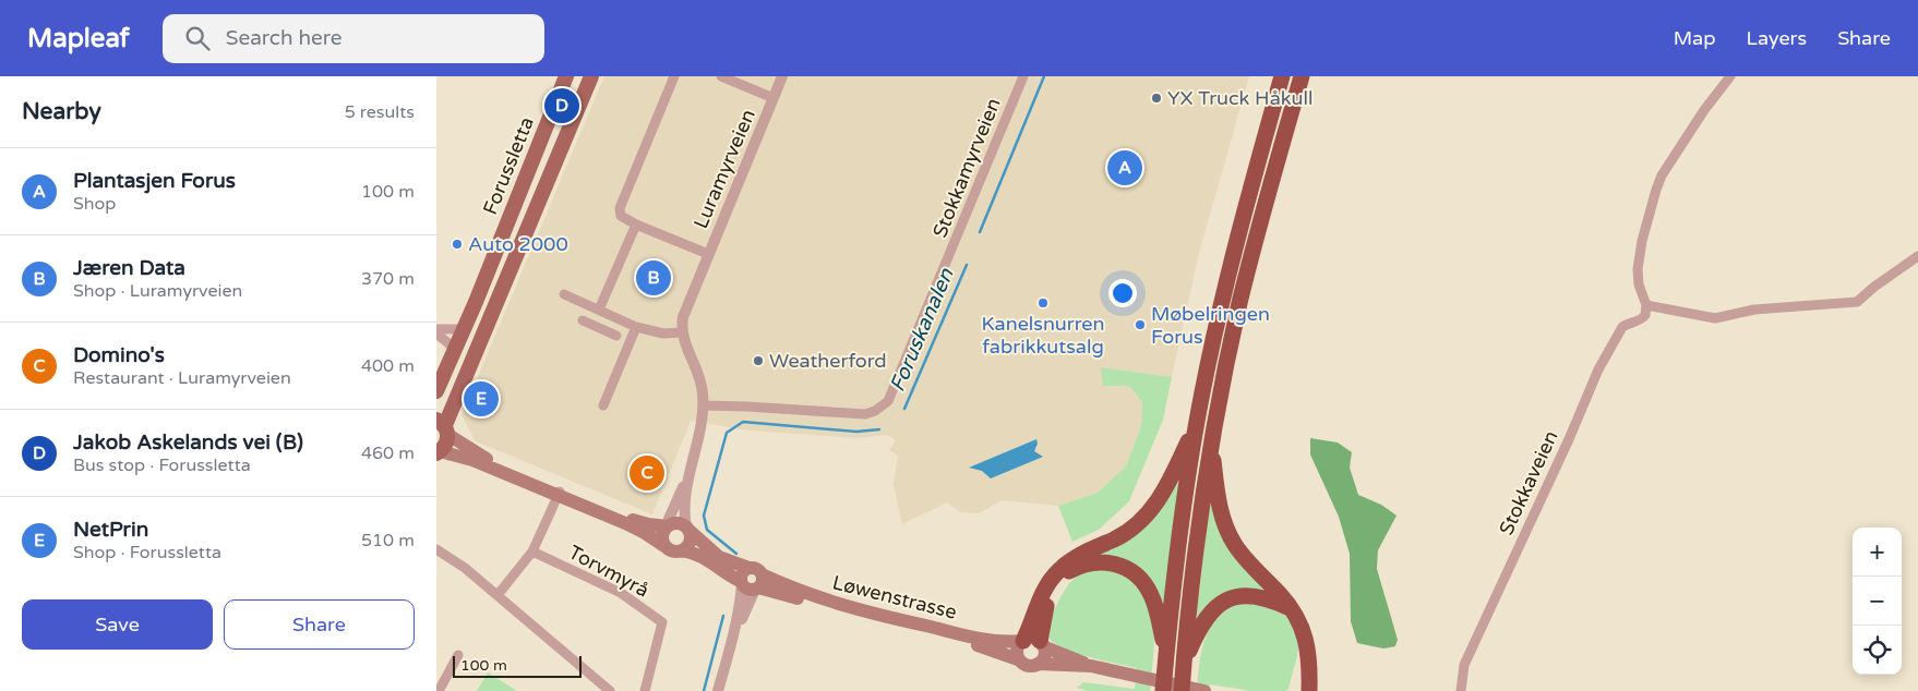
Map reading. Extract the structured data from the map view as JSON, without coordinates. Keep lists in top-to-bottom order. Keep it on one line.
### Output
{"streets":{"main road":["Forussletta","Løwenstrasse"],"street":["Stokkamyrveien","Luramyrveien","Stokkaveien","Torvmyrå"]},"water":["Foruskanalen"],"places":["YX Truck Håkull","Auto 2000","Kanelsnurren fabrikkutsalg","Møbelringen Forus","Weatherford"],"scale_bar":"100 m","page":{"header":"Mapleaf","search":"Search here","nav":["Map","Layers","Share"],"heading":["Nearby","5 results"],"pins":["D","A","B","E","C"],"list":[{"mark":"A","name":"Plantasjen Forus","note":"Shop","value":"100 m"},{"mark":"B","name":"Jæren Data","note":"Shop · Luramyrveien","value":"370 m"},{"mark":"C","name":"Domino's","note":"Restaurant · Luramyrveien","value":"400 m"},{"mark":"D","name":"Jakob Askelands vei (B)","note":"Bus stop · Forussletta","value":"460 m"},{"mark":"E","name":"NetPrin","note":"Shop · Forussletta","value":"510 m"}],"map_buttons":["+","−"],"buttons":["Save","Share"],"scale":"100 m"}}
